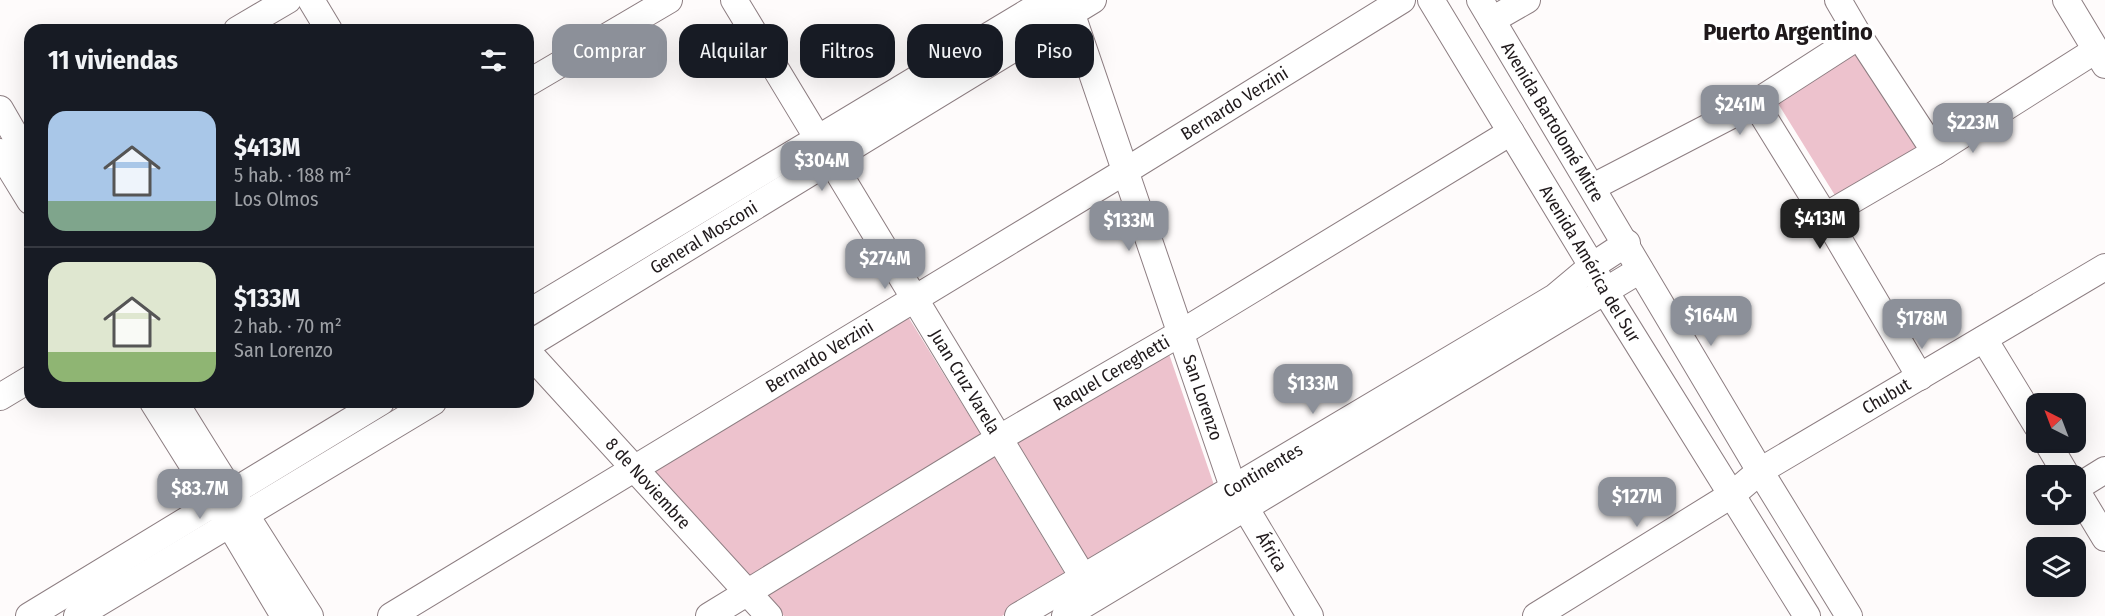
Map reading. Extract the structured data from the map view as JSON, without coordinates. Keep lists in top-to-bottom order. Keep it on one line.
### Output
{"streets":{"street":["Bernardo Verzini","Avenida Bartolomé Mitre","General Mosconi","Avenida América del Sur","Raquel Cereghetti","Juan Cruz Varela","Chubut","San Lorenzo","Continentes","8 de Noviembre","África"]},"crossings":[["Bernardo Verzini","Juan Cruz Varela"],["Bernardo Verzini","San Lorenzo"],["Bernardo Verzini","8 de Noviembre"],["Avenida Bartolomé Mitre","Continentes"],["General Mosconi","Juan Cruz Varela"],["General Mosconi","San Lorenzo"],["Avenida América del Sur","Raquel Cereghetti"],["Avenida América del Sur","Chubut"],["Avenida América del Sur","Continentes"],["Raquel Cereghetti","Juan Cruz Varela"],["Raquel Cereghetti","San Lorenzo"],["Raquel Cereghetti","8 de Noviembre"],["Juan Cruz Varela","Continentes"],["San Lorenzo","Continentes"],["San Lorenzo","África"],["Continentes","África"]],"districts":["Puerto Argentino"],"north":"top left","page":{"chip":["Comprar","Alquilar","Filtros","Nuevo","Piso"],"heading":"11 viviendas","price":["$241M","$223M","$304M","$413M","$133M","$274M","$164M","$178M","$133M","$83.7M","$127M"],"list":[{"name":"$413M","note":"5 hab. · 188 m² · Los Olmos"},{"name":"$133M","note":"2 hab. · 70 m² · San Lorenzo"}]}}
